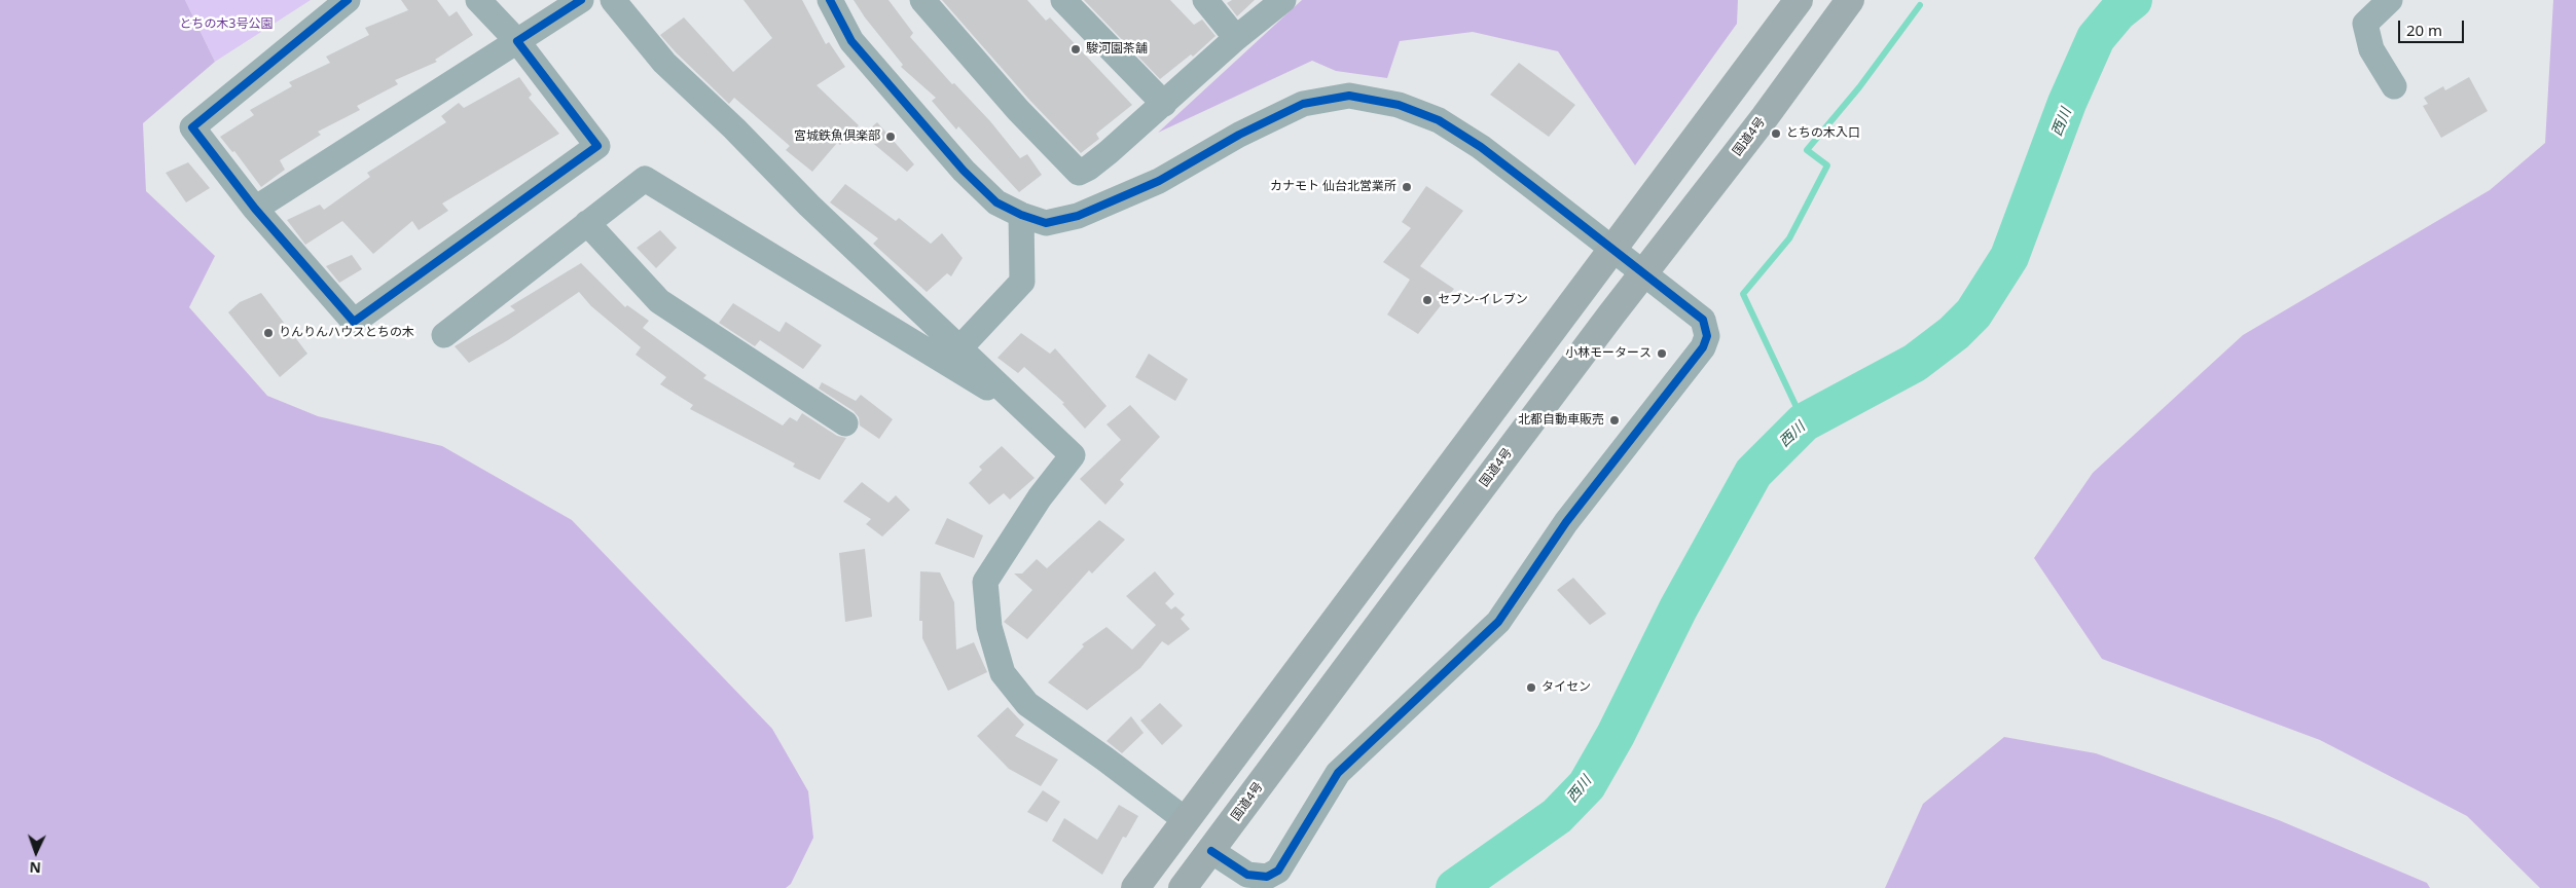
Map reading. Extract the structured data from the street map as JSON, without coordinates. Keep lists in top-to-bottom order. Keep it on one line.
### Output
{"streets":{"highway":["国道4号"]},"water":["西川"],"parks":["とちの木3号公園"],"places":["駿河園茶舗","とちの木入口","宮城鉄魚倶楽部","カナモト 仙台北営業所","セブン-イレブン","りんりんハウスとちの木","小林モータース","北都自動車販売","タイセン"],"scale_bar":"20 m","north":"bottom"}
